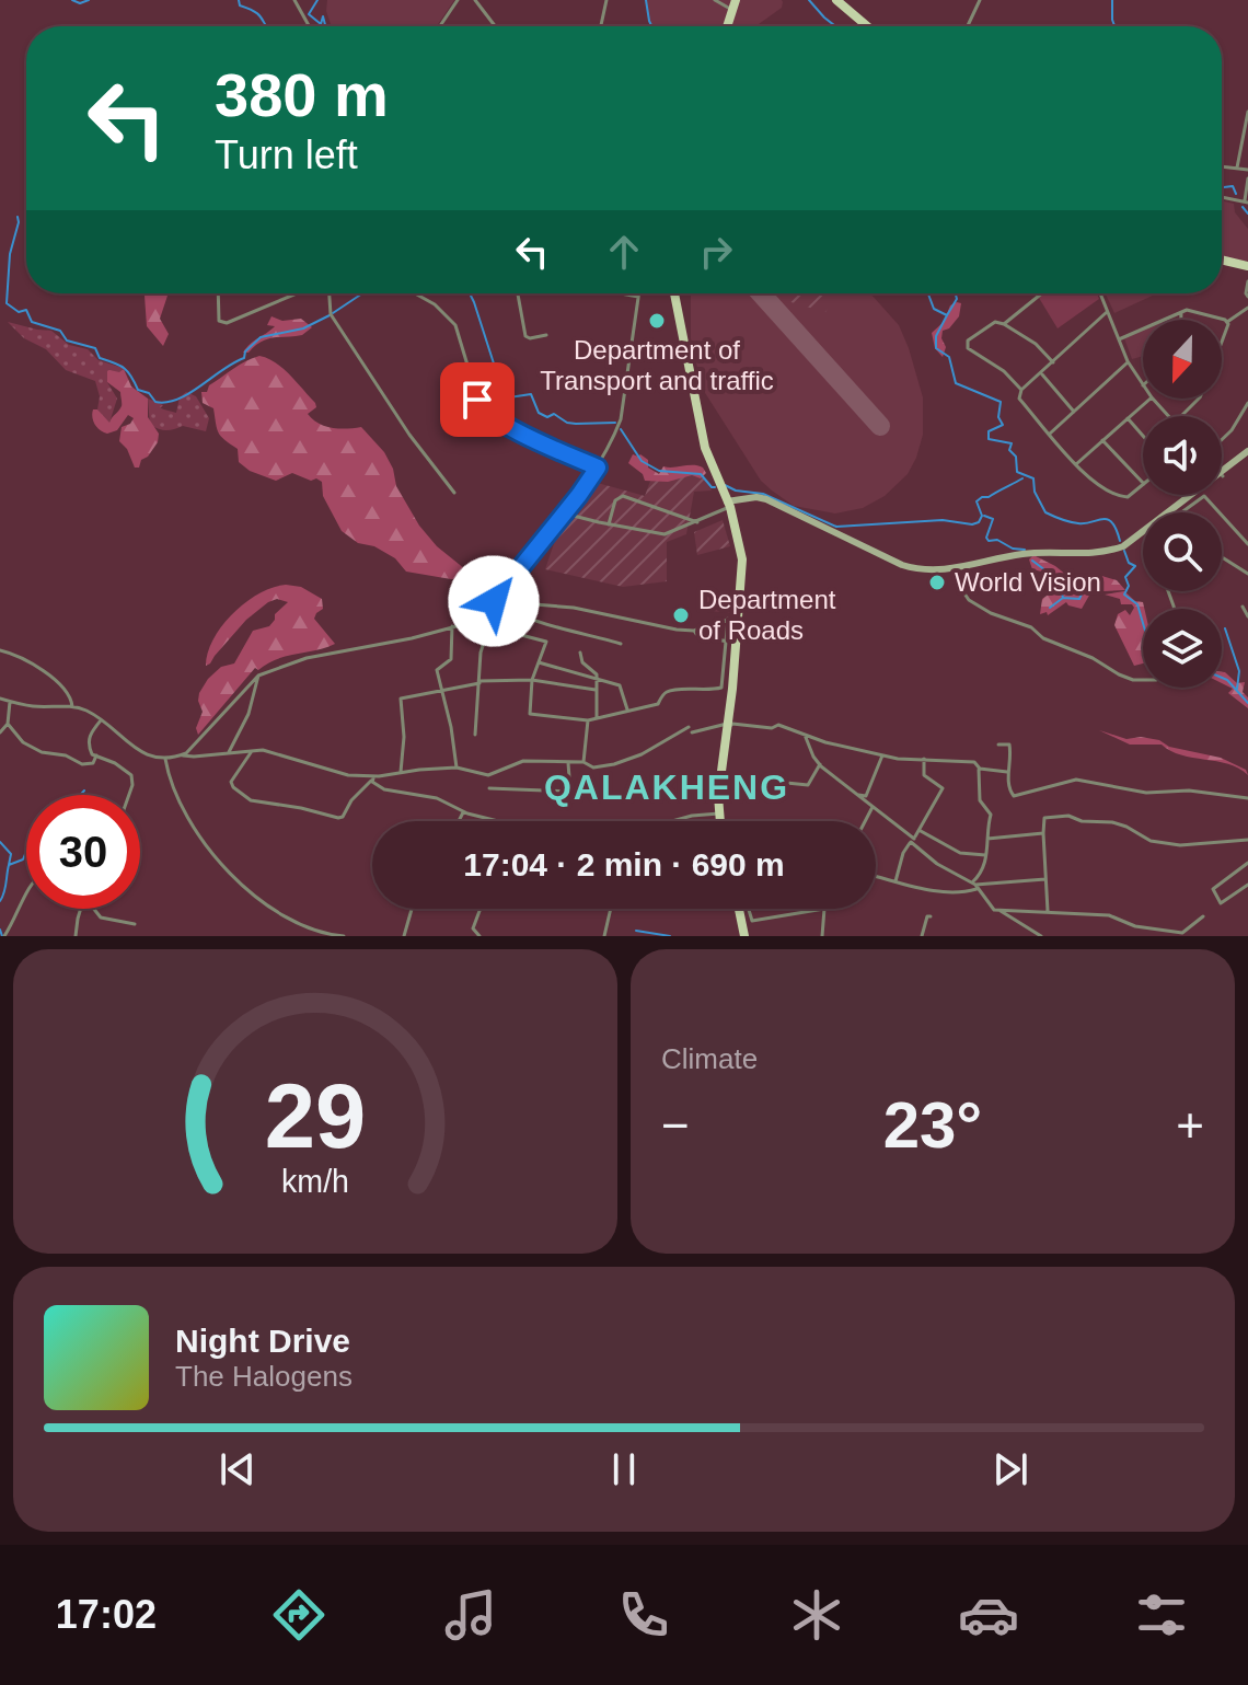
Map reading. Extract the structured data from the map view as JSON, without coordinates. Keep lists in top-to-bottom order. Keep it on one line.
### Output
{"districts":["QALAKHENG"],"places":["Department of Transport and traffic","World Vision","Department of Roads"],"north":"bottom","page":{"turn":["380 m","Turn left"],"limit":"30","trip":"17:04 · 2 min · 690 m","tile":"Climate","heat":["−","23°","+"],"song":["Night Drive","The Halogens"],"tabs":"17:02","gauge":["29","km/h"]}}
